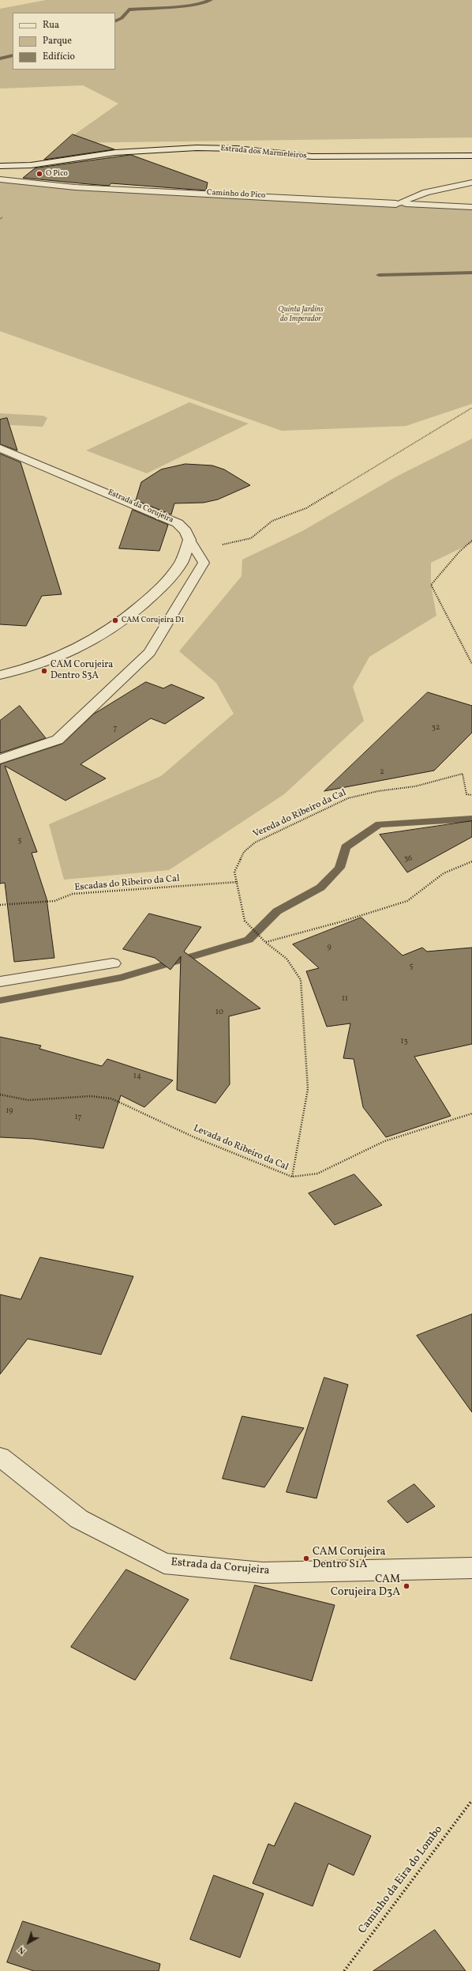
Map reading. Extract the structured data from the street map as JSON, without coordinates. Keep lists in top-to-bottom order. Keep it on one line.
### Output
{"streets":{"street":["Estrada dos Marmeleiros","Caminho do Pico","Estrada da Corujeira"],"path":["Vereda do Ribeiro da Cal","Escadas do Ribeiro da Cal","Levada do Ribeiro da Cal","Caminho da Eira do Lombo"]},"crossings":[["Vereda do Ribeiro da Cal","Escadas do Ribeiro da Cal"],["Vereda do Ribeiro da Cal","Levada do Ribeiro da Cal"]],"parks":["Quinta Jardins do Imperador"],"places":["O Pico","CAM Corujeira D1","CAM Corujeira Dentro S3A","CAM Corujeira Dentro S1A","CAM Corujeira D3A"],"house_numbers":["32","7","2","5","36","9","5","11","10","13","14","19","17"],"legend":["Rua","Parque","Edifício"],"north":"bottom left"}
